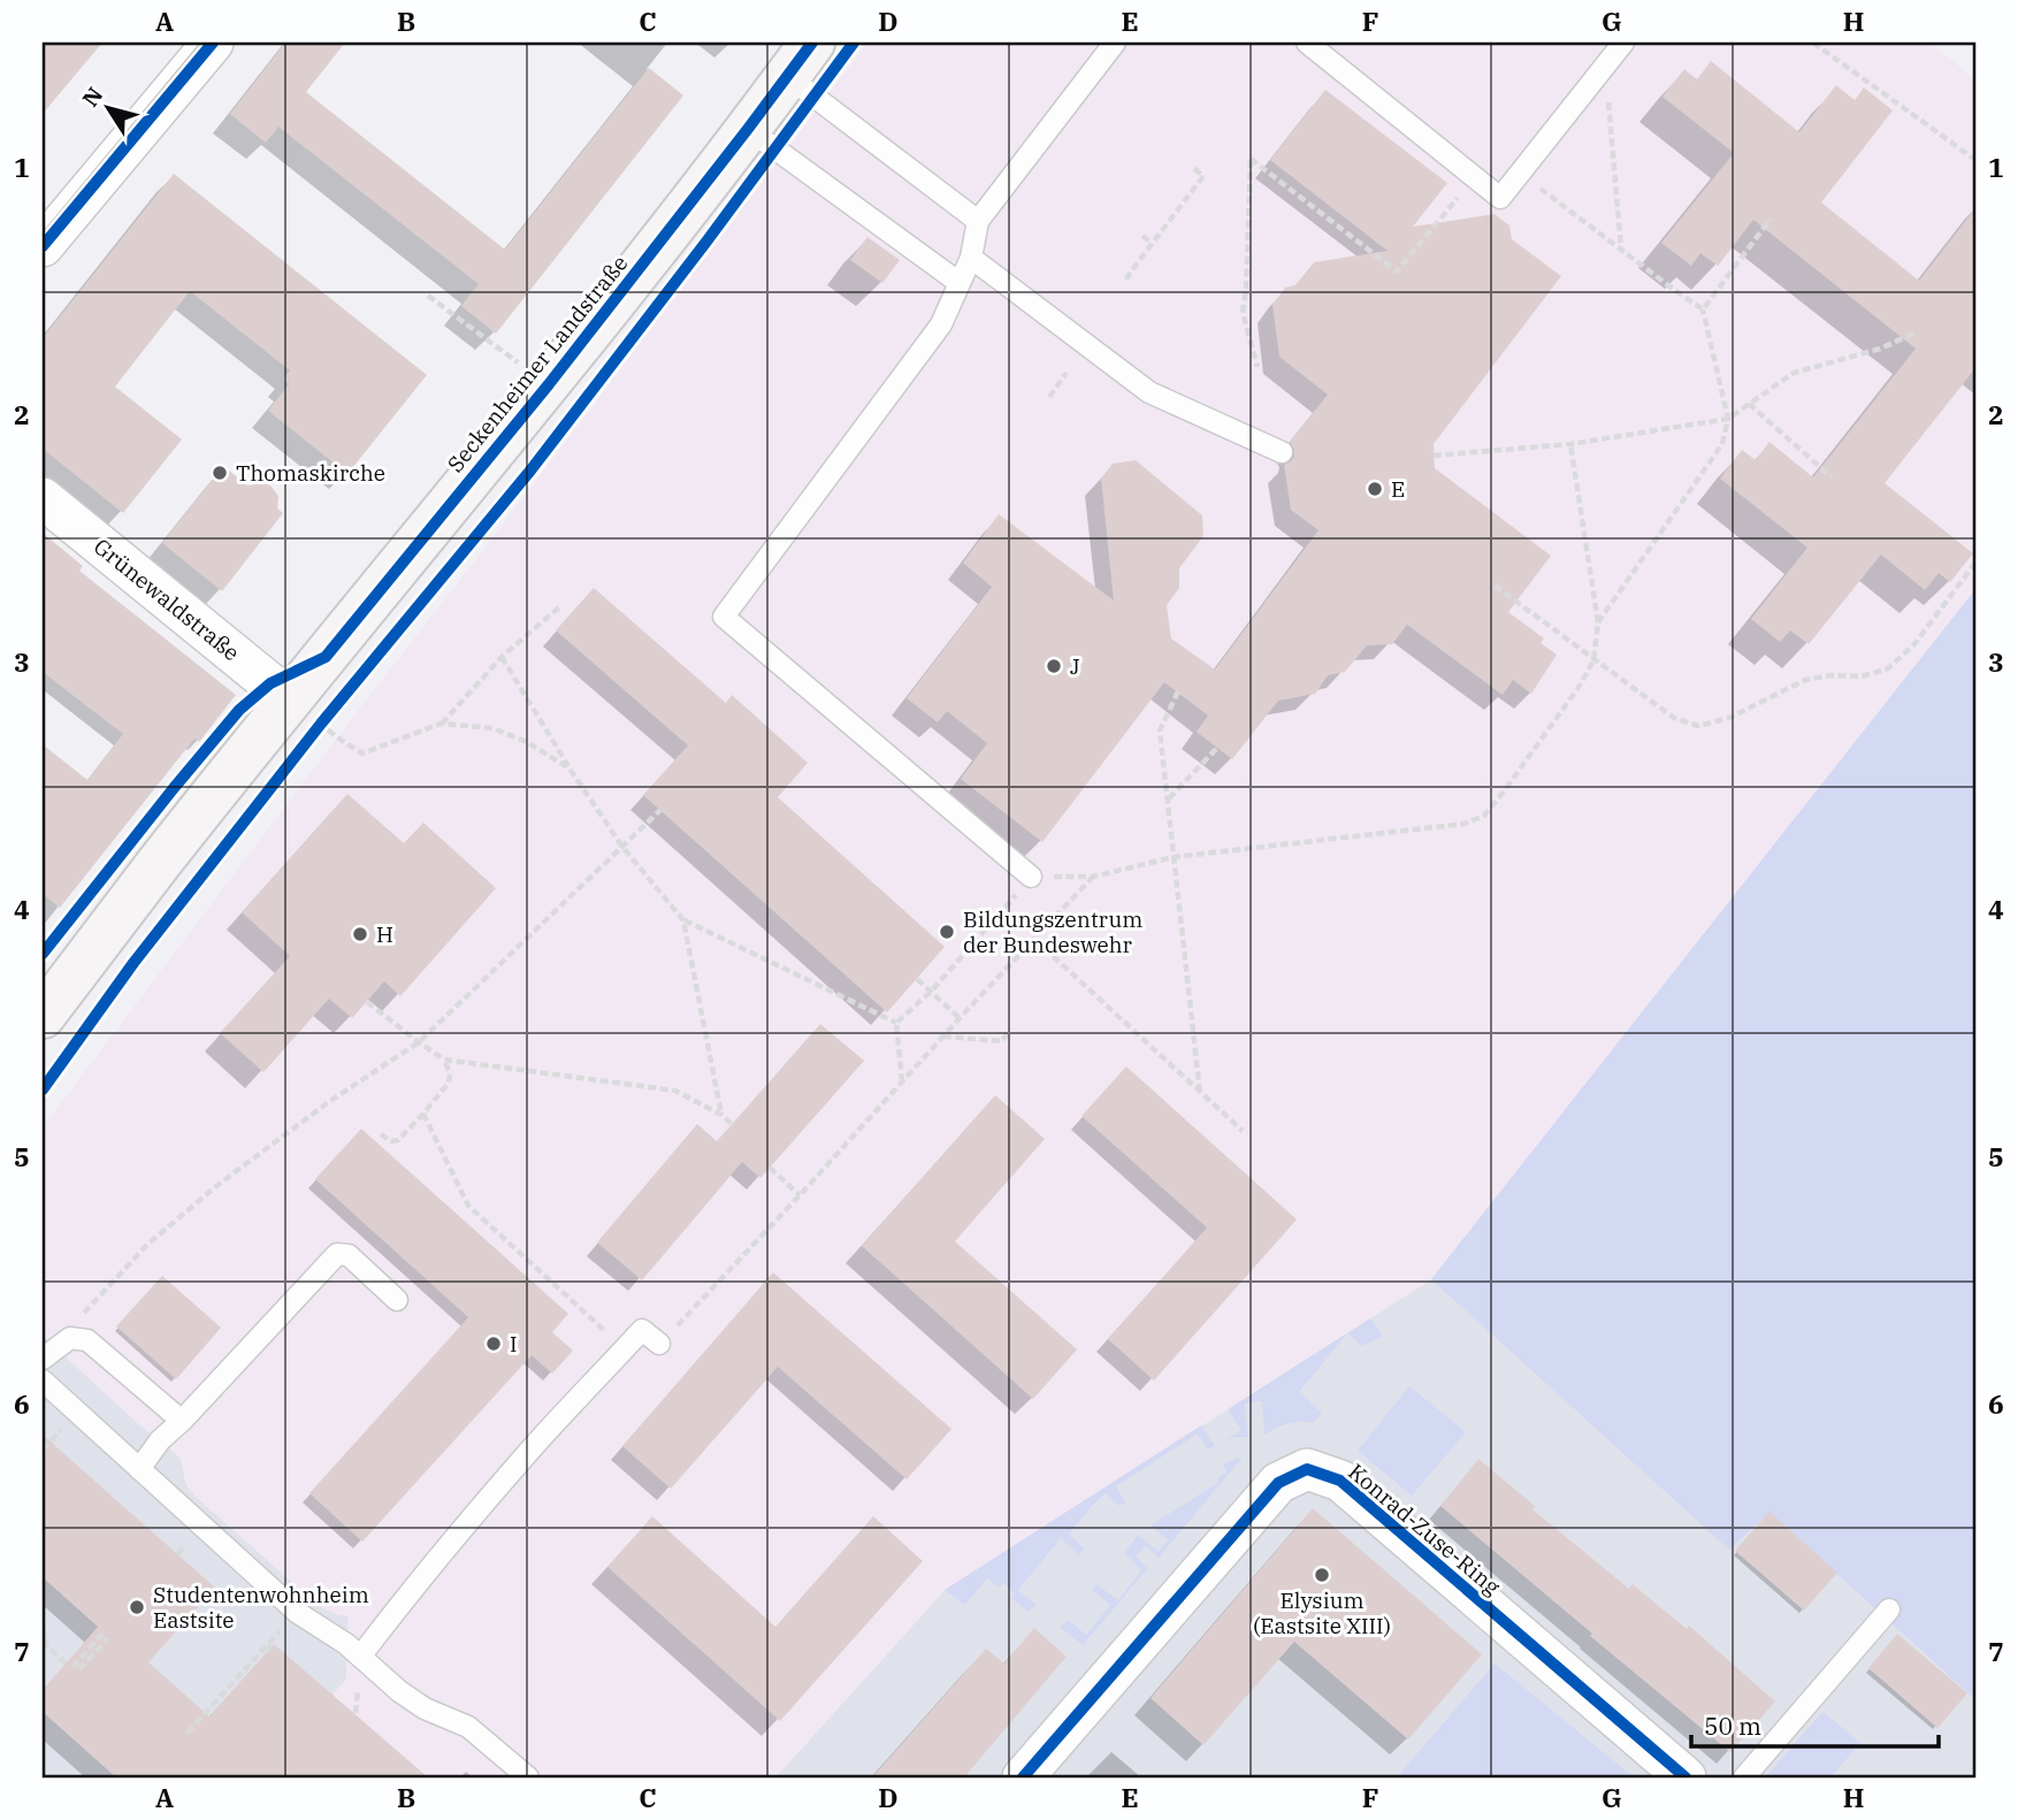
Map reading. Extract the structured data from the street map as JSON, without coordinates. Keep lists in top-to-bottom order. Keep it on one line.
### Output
{"streets":{"main road":["Seckenheimer Landstraße"],"street":["Grünewaldstraße","Konrad-Zuse-Ring"]},"crossings":[["Seckenheimer Landstraße","Grünewaldstraße"]],"places":["Thomaskirche","E","J","Bildungszentrum der Bundeswehr","H","I","Elysium (Eastsite XIII)","Studentenwohnheim Eastsite"],"scale_bar":"50 m","north":"top left","grid":{"columns":["A","B","C","D","E","F","G","H"],"rows":["1","2","3","4","5","6","7"]}}
